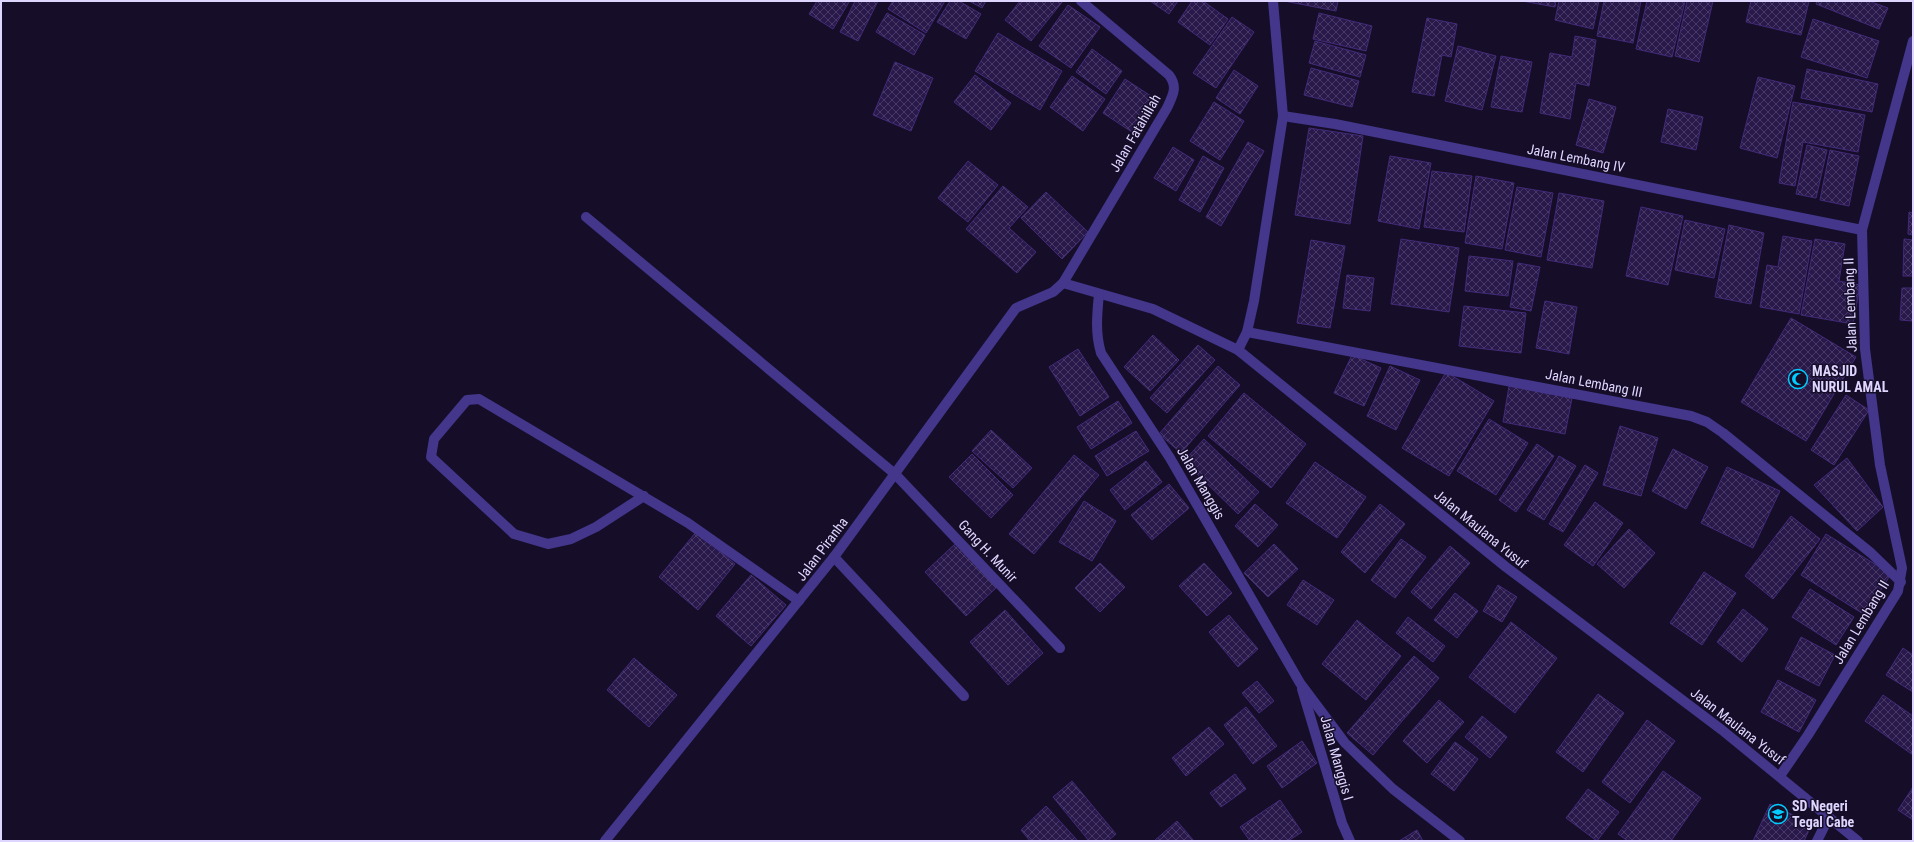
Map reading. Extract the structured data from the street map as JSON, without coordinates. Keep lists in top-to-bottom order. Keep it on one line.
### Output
{"streets":{"street":["Jalan Fatahillah","Jalan Lembang IV","Jalan Lembang II","Jalan Lembang III","Jalan Manggis","Jalan Maulana Yusuf","Jalan Piranha","Gang H. Munir","Jalan Manggis I"]},"crossings":[["Jalan Fatahillah","Jalan Maulana Yusuf"],["Jalan Fatahillah","Jalan Piranha"],["Jalan Lembang IV","Jalan Lembang II"],["Jalan Lembang II","Jalan Lembang III"],["Jalan Lembang II","Jalan Maulana Yusuf"],["Jalan Manggis","Jalan Maulana Yusuf"],["Jalan Manggis","Jalan Manggis I"],["Jalan Maulana Yusuf","Jalan Piranha"],["Jalan Piranha","Gang H. Munir"]],"places":{"mosque":["MASJID NURUL AMAL"],"school or university":["SD Negeri Tegal Cabe"]}}
